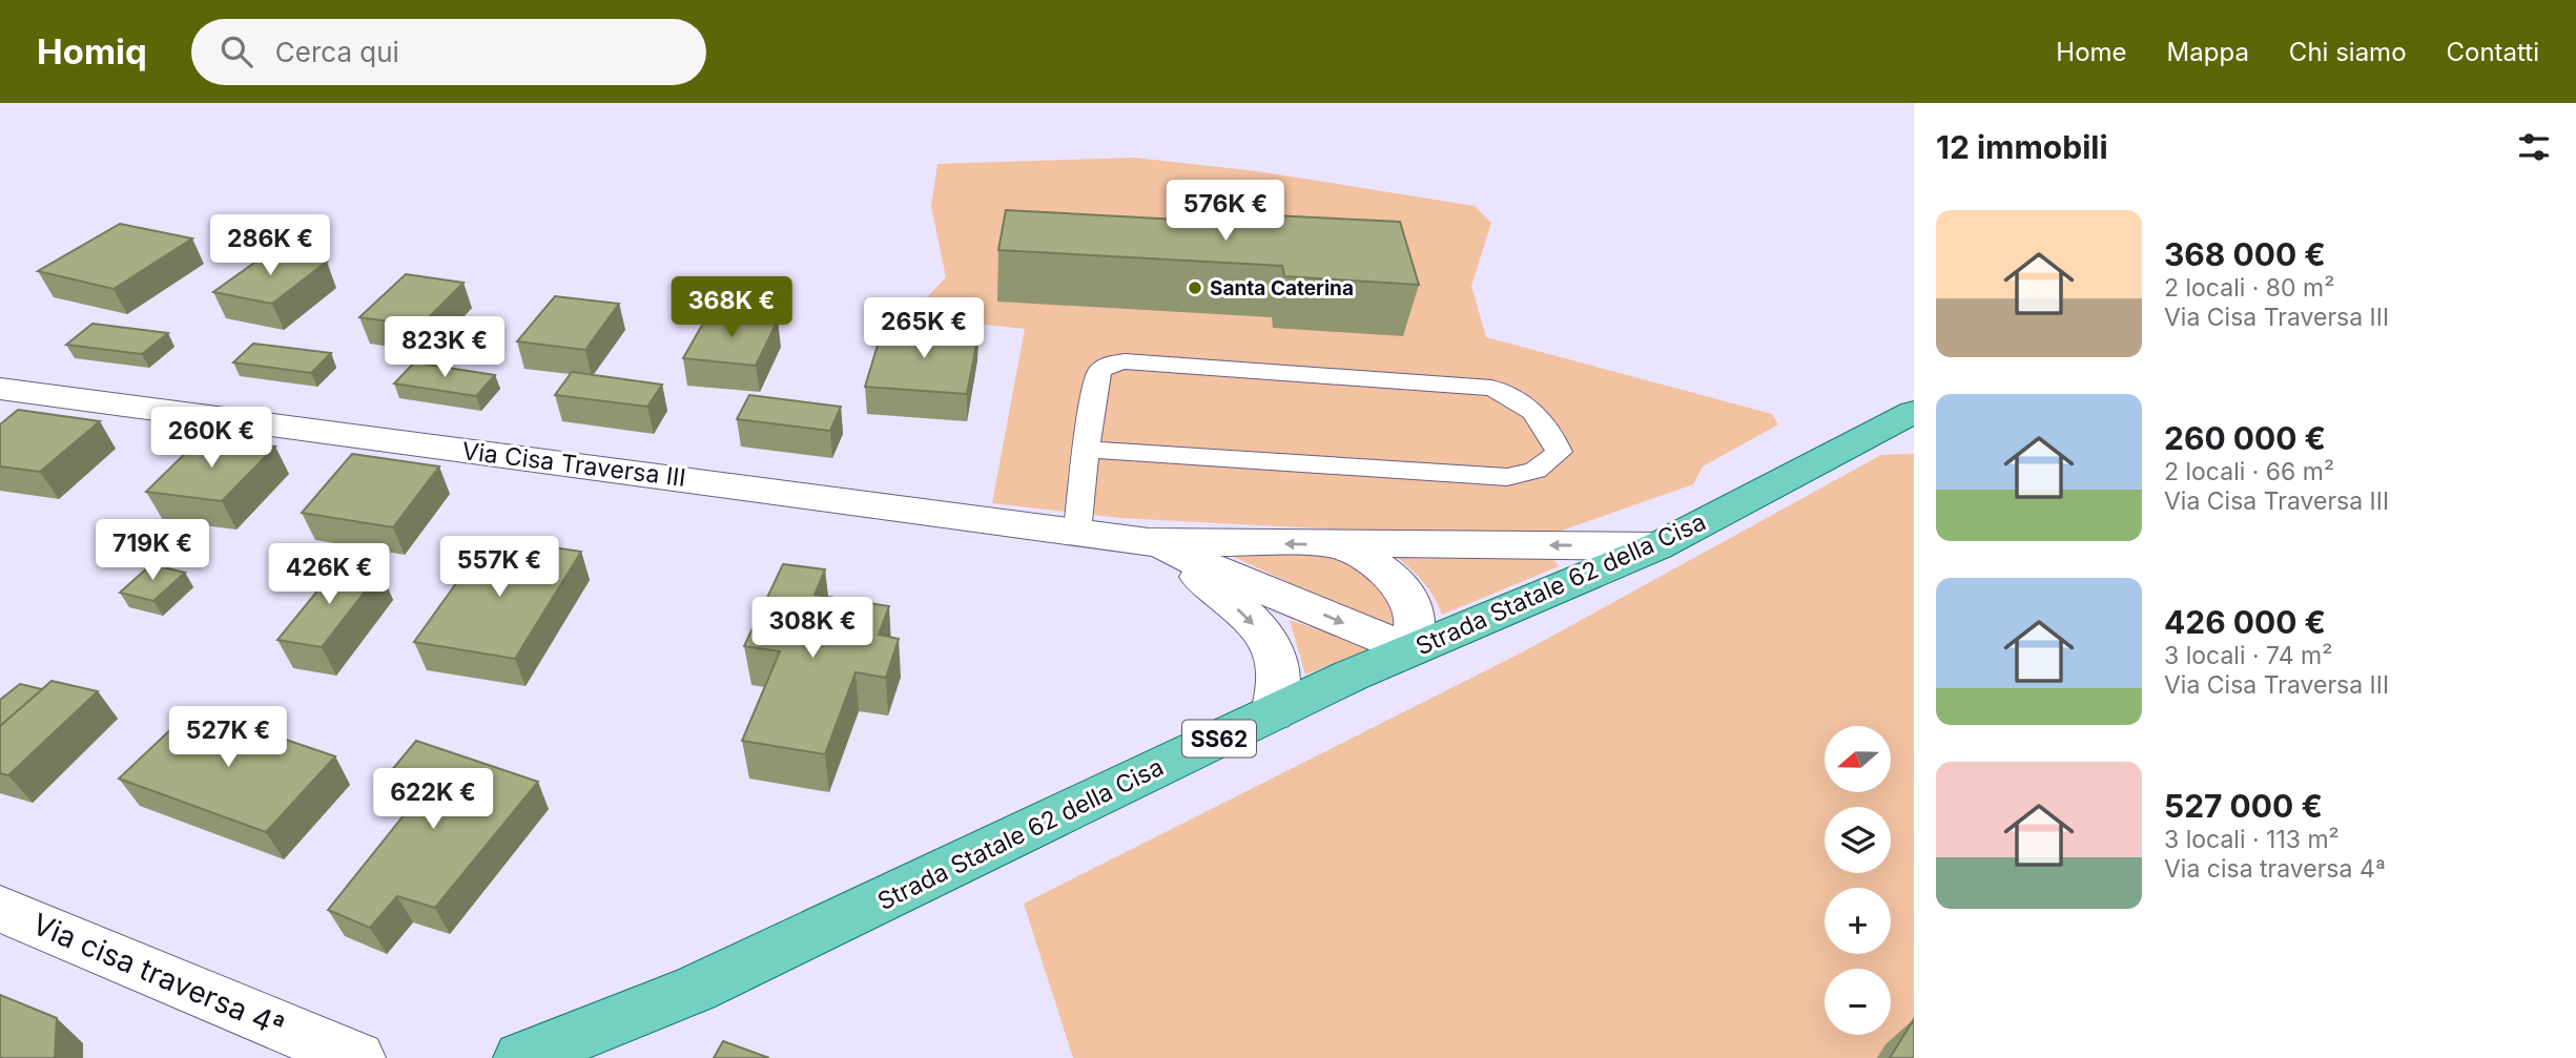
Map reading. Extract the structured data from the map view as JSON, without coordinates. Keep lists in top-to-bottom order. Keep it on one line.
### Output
{"streets":{"main road":["Strada Statale 62 della Cisa","SS62"],"street":["Via Cisa Traversa III","Via cisa traversa 4ª"]},"places":["Santa Caterina"],"north":"left","page":{"header":"Homiq","search":"Cerca qui","nav":["Home","Mappa","Chi siamo","Contatti"],"heading":"12 immobili","price":["576K €","286K €","368K €","265K €","823K €","260K €","719K €","557K €","426K €","308K €","527K €","622K €"],"list":[{"name":"368 000 €","note":"2 locali · 80 m² · Via Cisa Traversa III"},{"name":"260 000 €","note":"2 locali · 66 m² · Via Cisa Traversa III"},{"name":"426 000 €","note":"3 locali · 74 m² · Via Cisa Traversa III"},{"name":"527 000 €","note":"3 locali · 113 m² · Via cisa traversa 4ª"}],"map_buttons":["+","−"]}}
